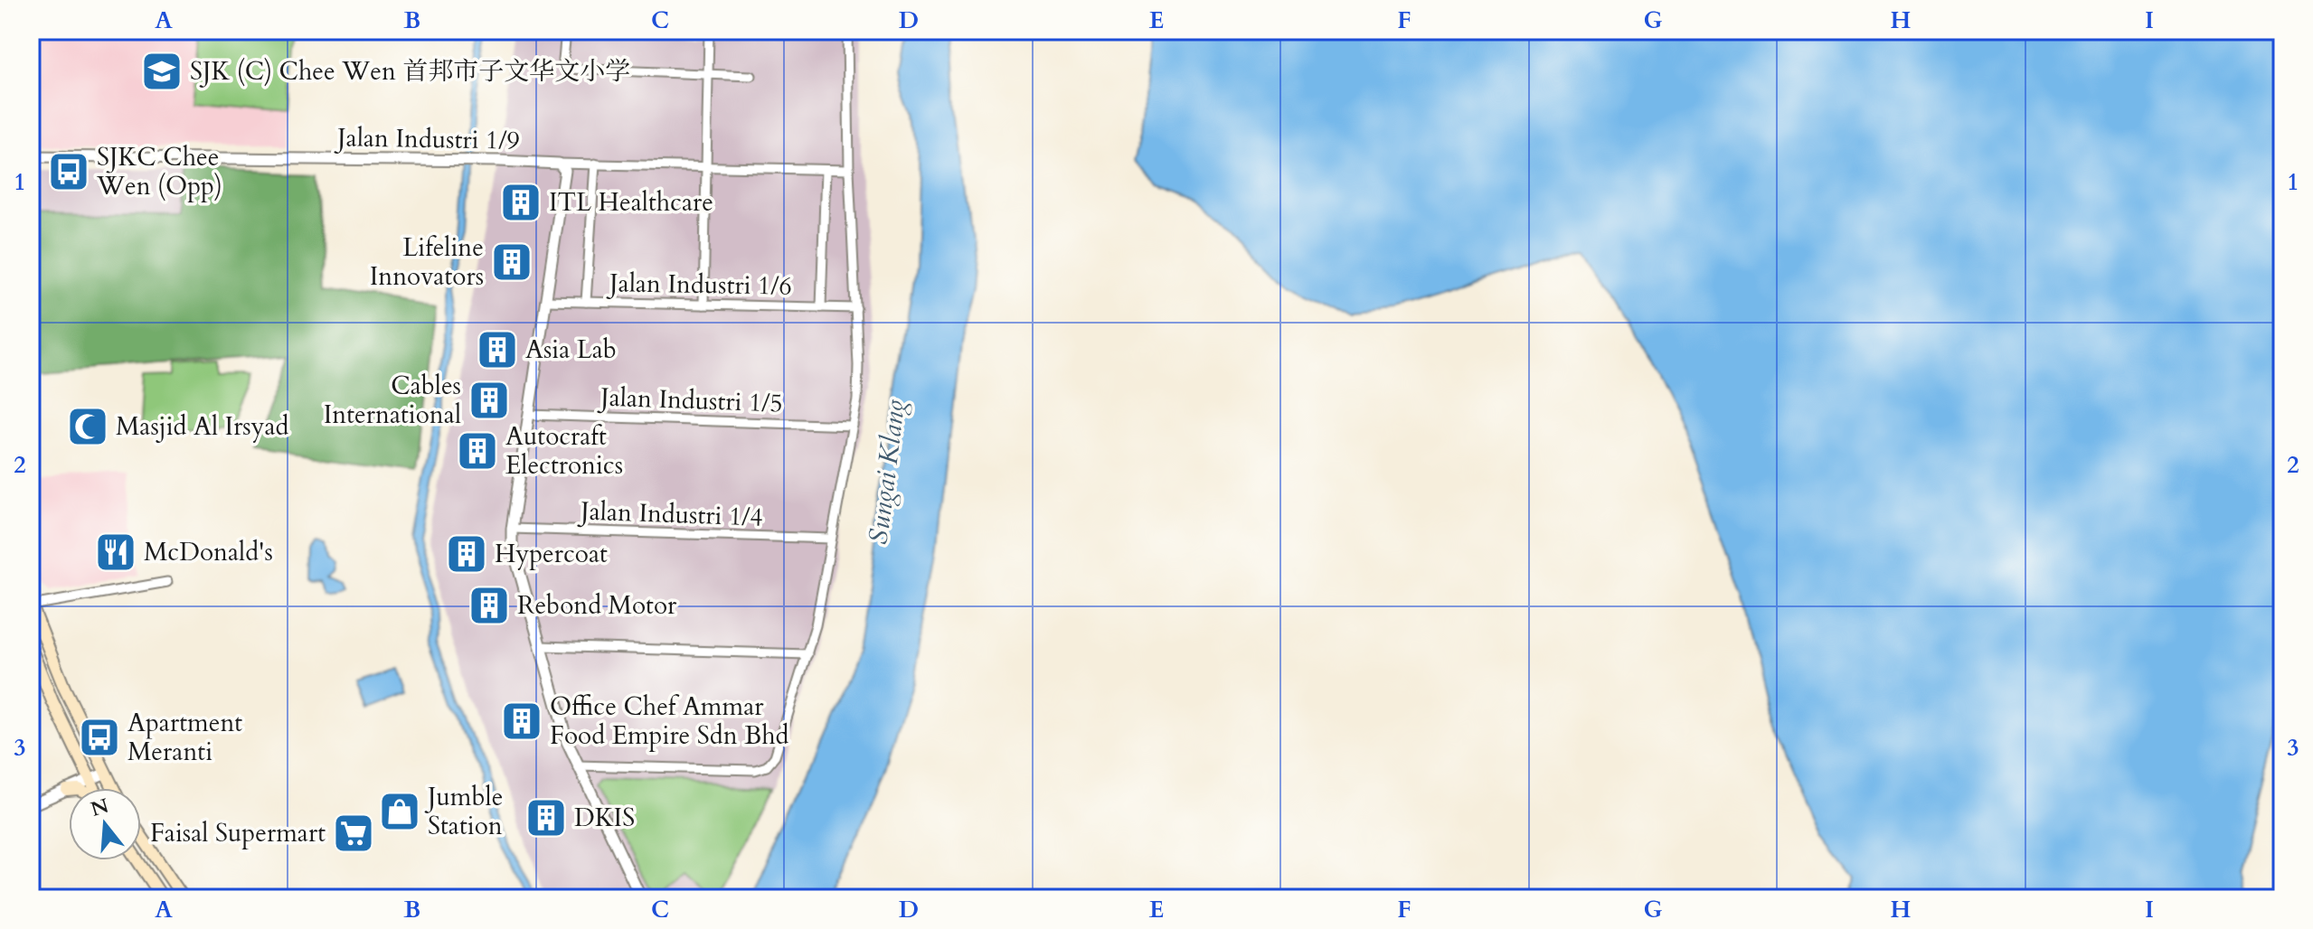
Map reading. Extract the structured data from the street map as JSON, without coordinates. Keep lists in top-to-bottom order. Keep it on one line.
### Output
{"streets":{"street":["Jalan Industri 1/9","Jalan Industri 1/6","Jalan Industri 1/5","Jalan Industri 1/4"]},"water":["Sungai Klang"],"places":{"school or university":["SJK (C) Chee Wen 首邦市子文华文小学"],"bus stop":["SJKC Chee Wen (Opp)","Apartment Meranti"],"building":["ITL Healthcare","Lifeline Innovators","Asia Lab","Cables International","Autocraft Electronics","Hypercoat","Rebond Motor","Office Chef Ammar Food Empire Sdn Bhd","DKIS"],"mosque":["Masjid Al Irsyad"],"restaurant":["McDonald's"],"shop":["Jumble Station"],"supermarket":["Faisal Supermart"]},"north":"top","grid":{"columns":["A","B","C","D","E","F","G","H","I"],"rows":["1","2","3"]}}
